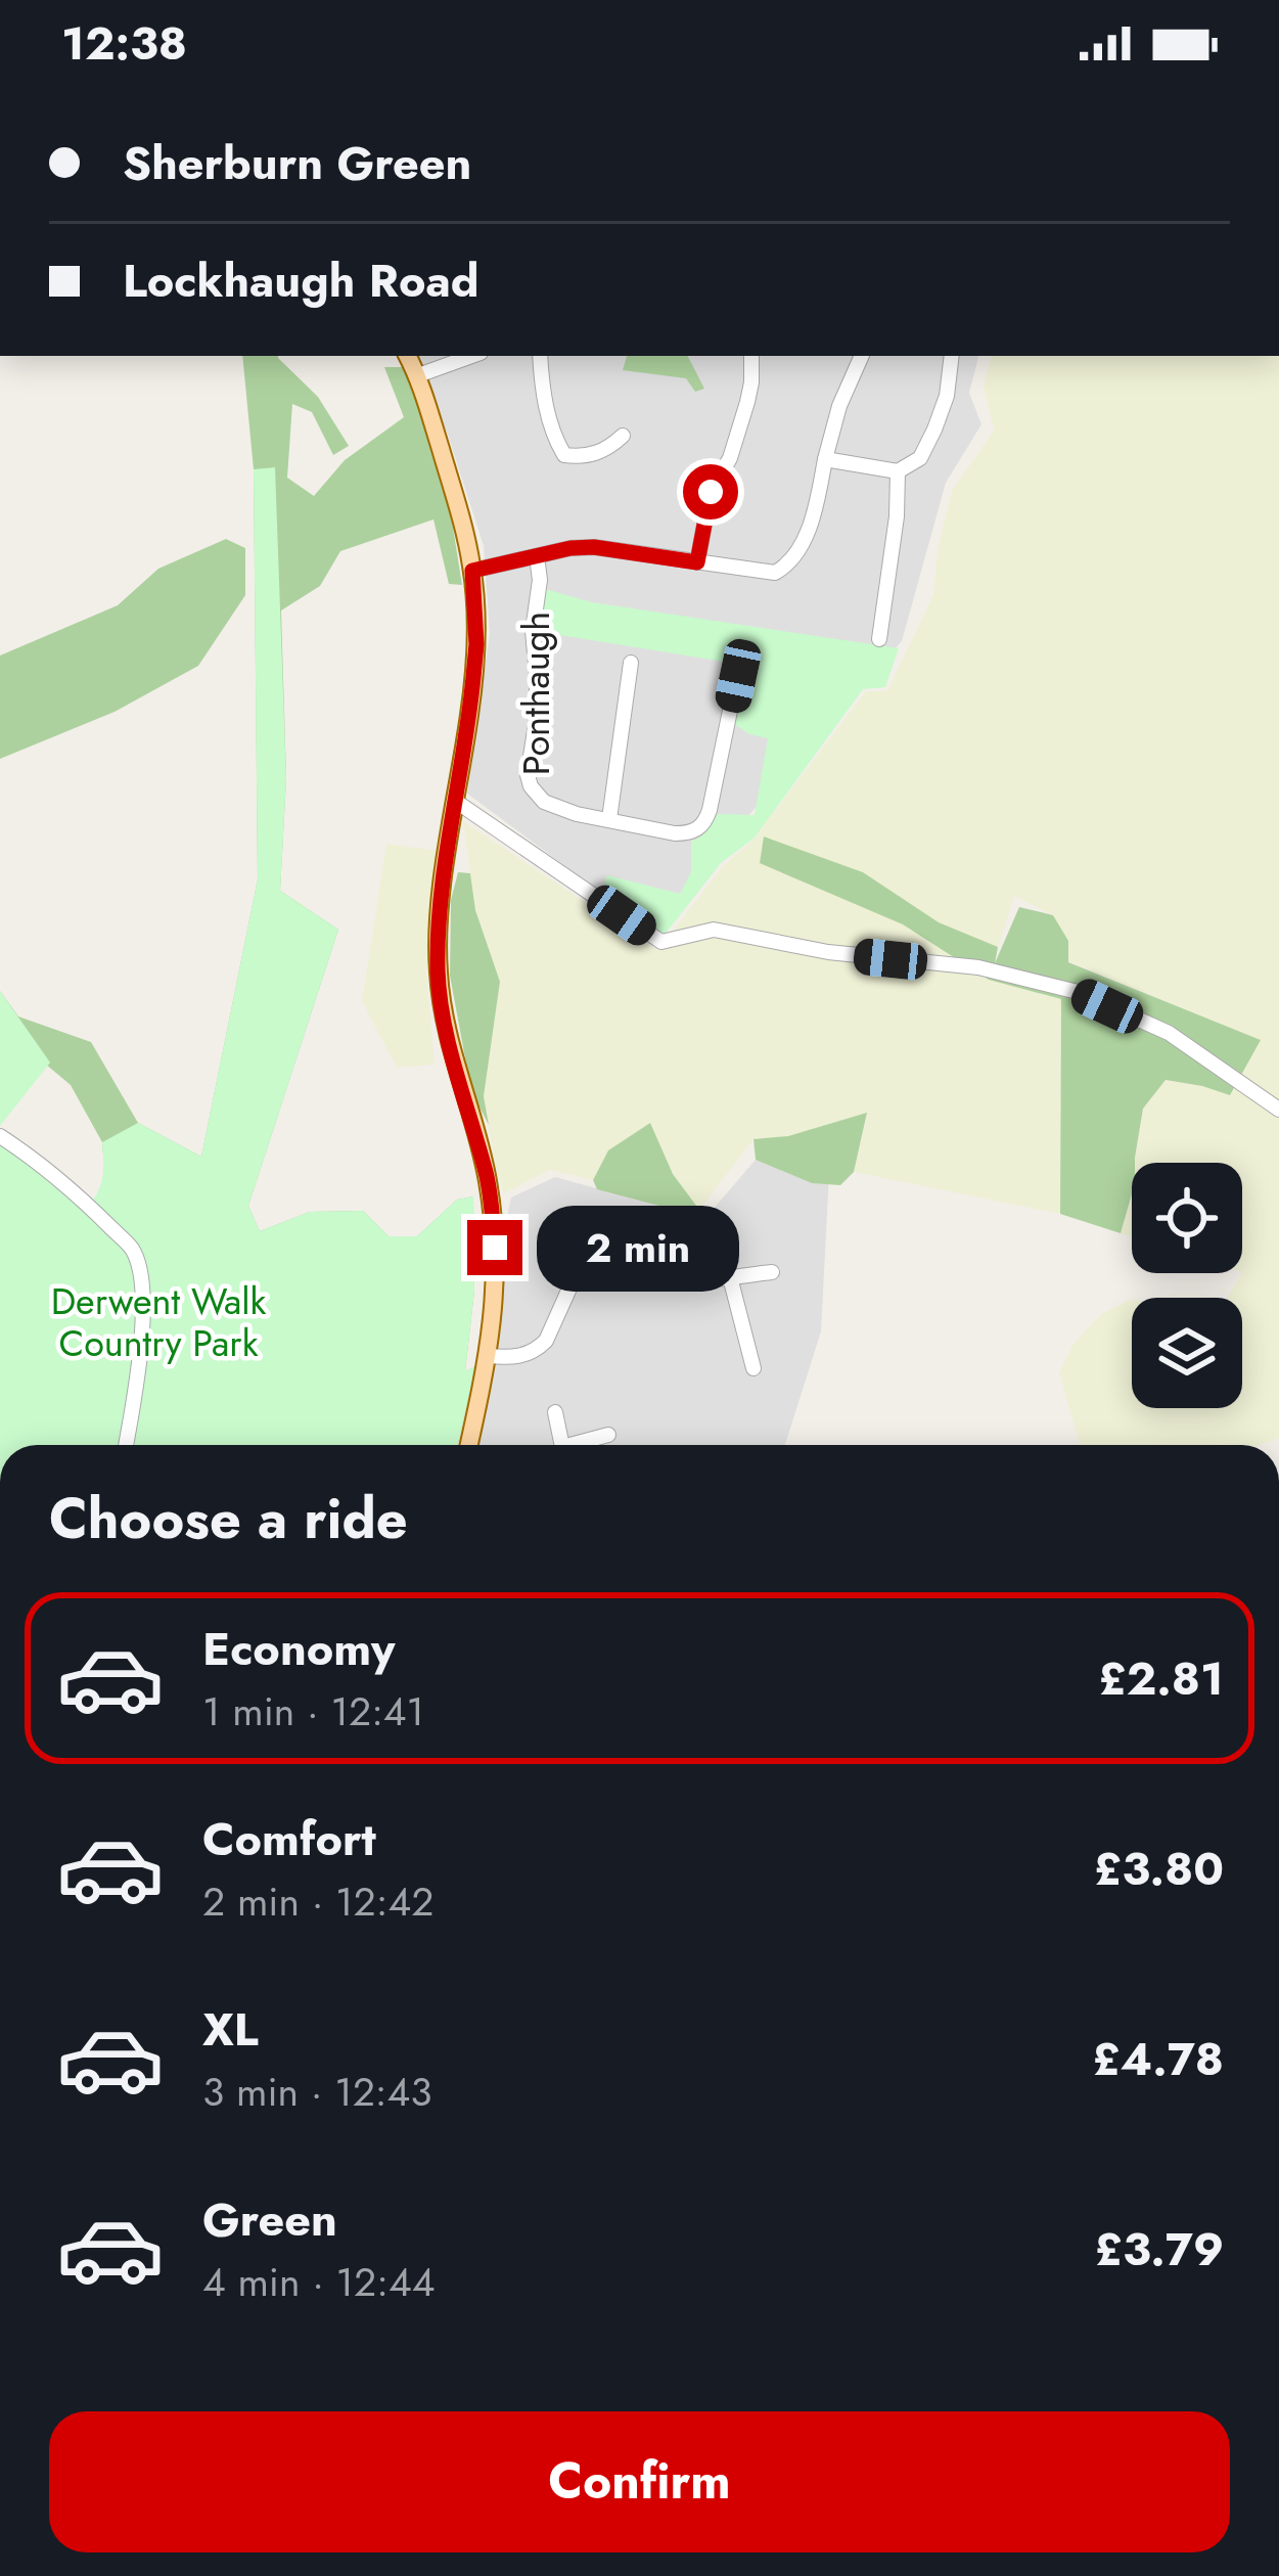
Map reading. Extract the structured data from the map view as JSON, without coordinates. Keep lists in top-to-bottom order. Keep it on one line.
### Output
{"streets":{"street":["Ponthaugh"]},"parks":["Derwent Walk Country Park"],"page":{"status":"12:38","banner":["Sherburn Green","Lockhaugh Road"],"bubble":"2 min","heading":"Choose a ride","list":[{"name":"Economy","note":"1 min · 12:41","value":"£2.81"},{"name":"Comfort","note":"2 min · 12:42","value":"£3.80"},{"name":"XL","note":"3 min · 12:43","value":"£4.78"},{"name":"Green","note":"4 min · 12:44","value":"£3.79"}],"buttons":"Confirm"}}
